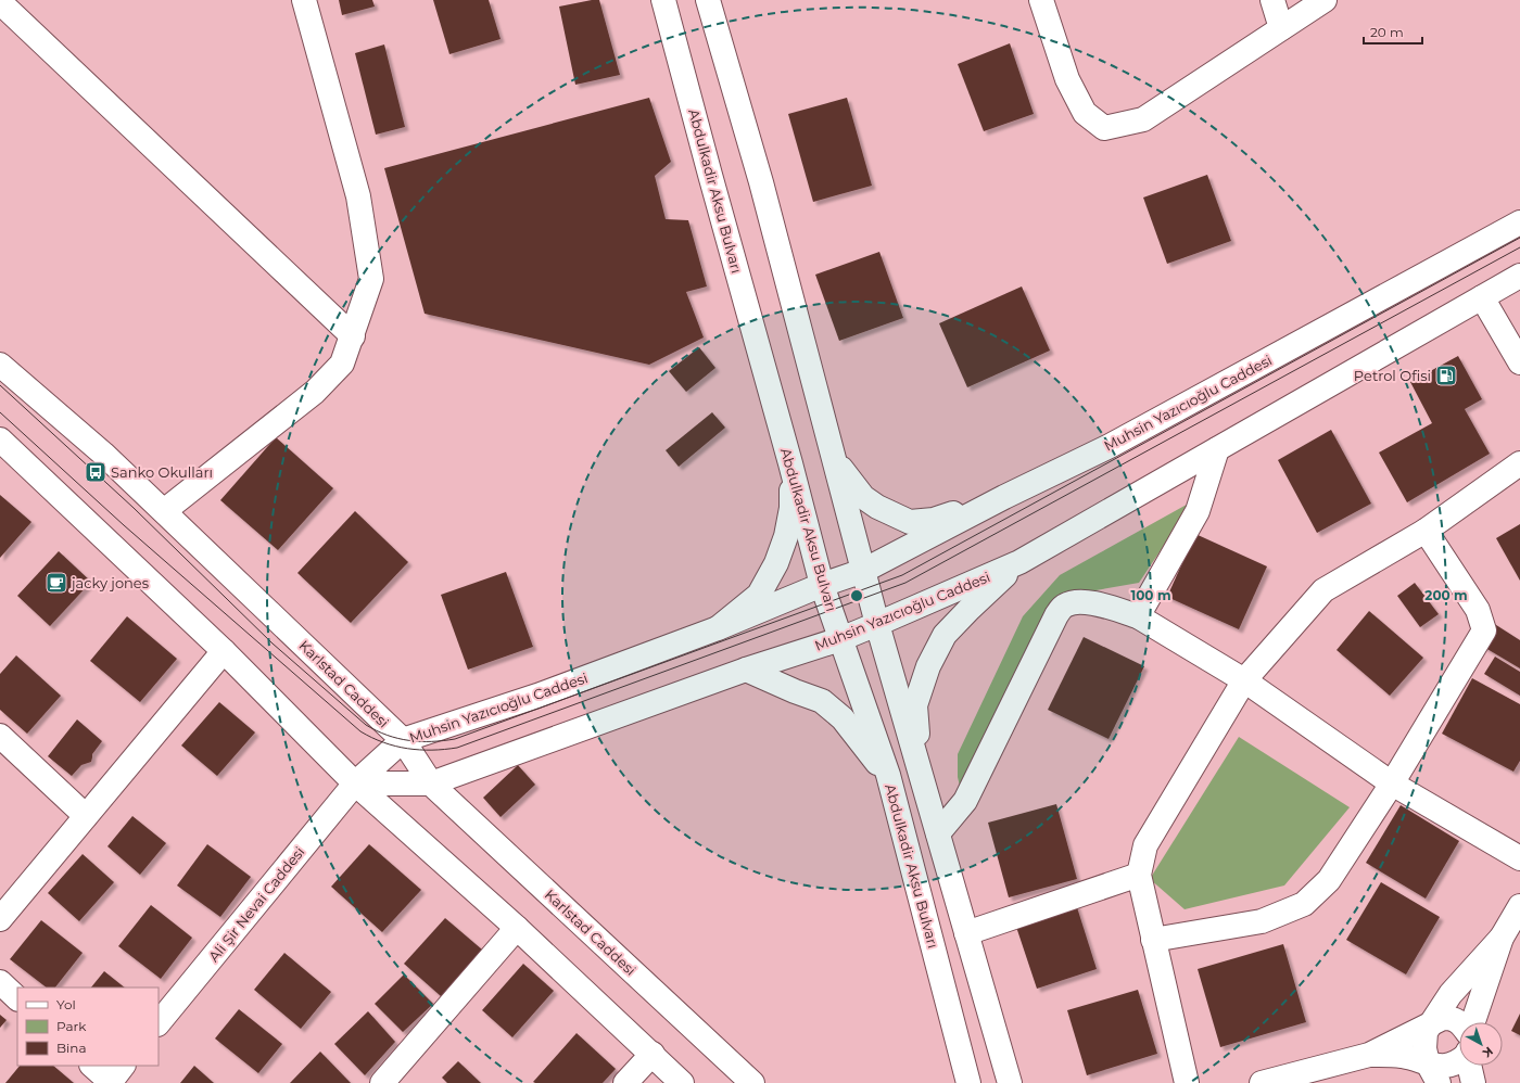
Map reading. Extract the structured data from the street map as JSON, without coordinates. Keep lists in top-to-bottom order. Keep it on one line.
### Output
{"streets":{"street":["Abdulkadir Aksu Bulvarı","Muhsin Yazıcıoğlu Caddesi","Karlstad Caddesi","Ali Şir Nevai Caddesi"]},"crossings":[["Abdulkadir Aksu Bulvarı","Muhsin Yazıcıoğlu Caddesi"],["Muhsin Yazıcıoğlu Caddesi","Karlstad Caddesi"],["Muhsin Yazıcıoğlu Caddesi","Ali Şir Nevai Caddesi"]],"places":{"fuel station":["Petrol Ofisi"],"bus stop":["Sanko Okulları"],"cafe":["jacky jones"]},"legend":["Yol","Park","Bina"],"scale_bar":"20 m","north":"bottom right","rings":["100 m","200 m"]}
